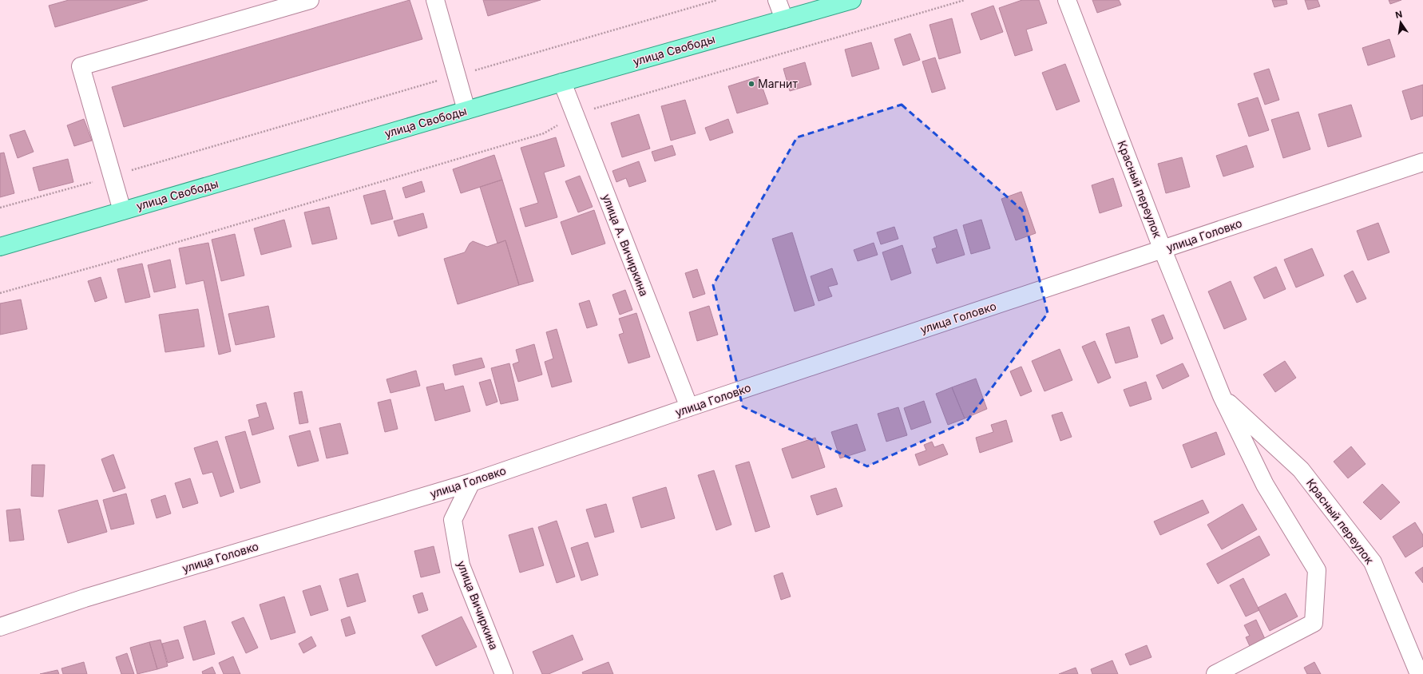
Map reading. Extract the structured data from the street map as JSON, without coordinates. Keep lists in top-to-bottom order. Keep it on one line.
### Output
{"streets":{"main road":["улица Свободы"],"street":["Красный переулок","улица Головко","улица А. Вичиркина","улица Вичиркина"]},"crossings":[["улица Свободы","улица А. Вичиркина"],["Красный переулок","улица Головко"],["улица Головко","улица А. Вичиркина"],["улица Головко","улица Вичиркина"]],"places":["Магнит"],"north":"top"}
